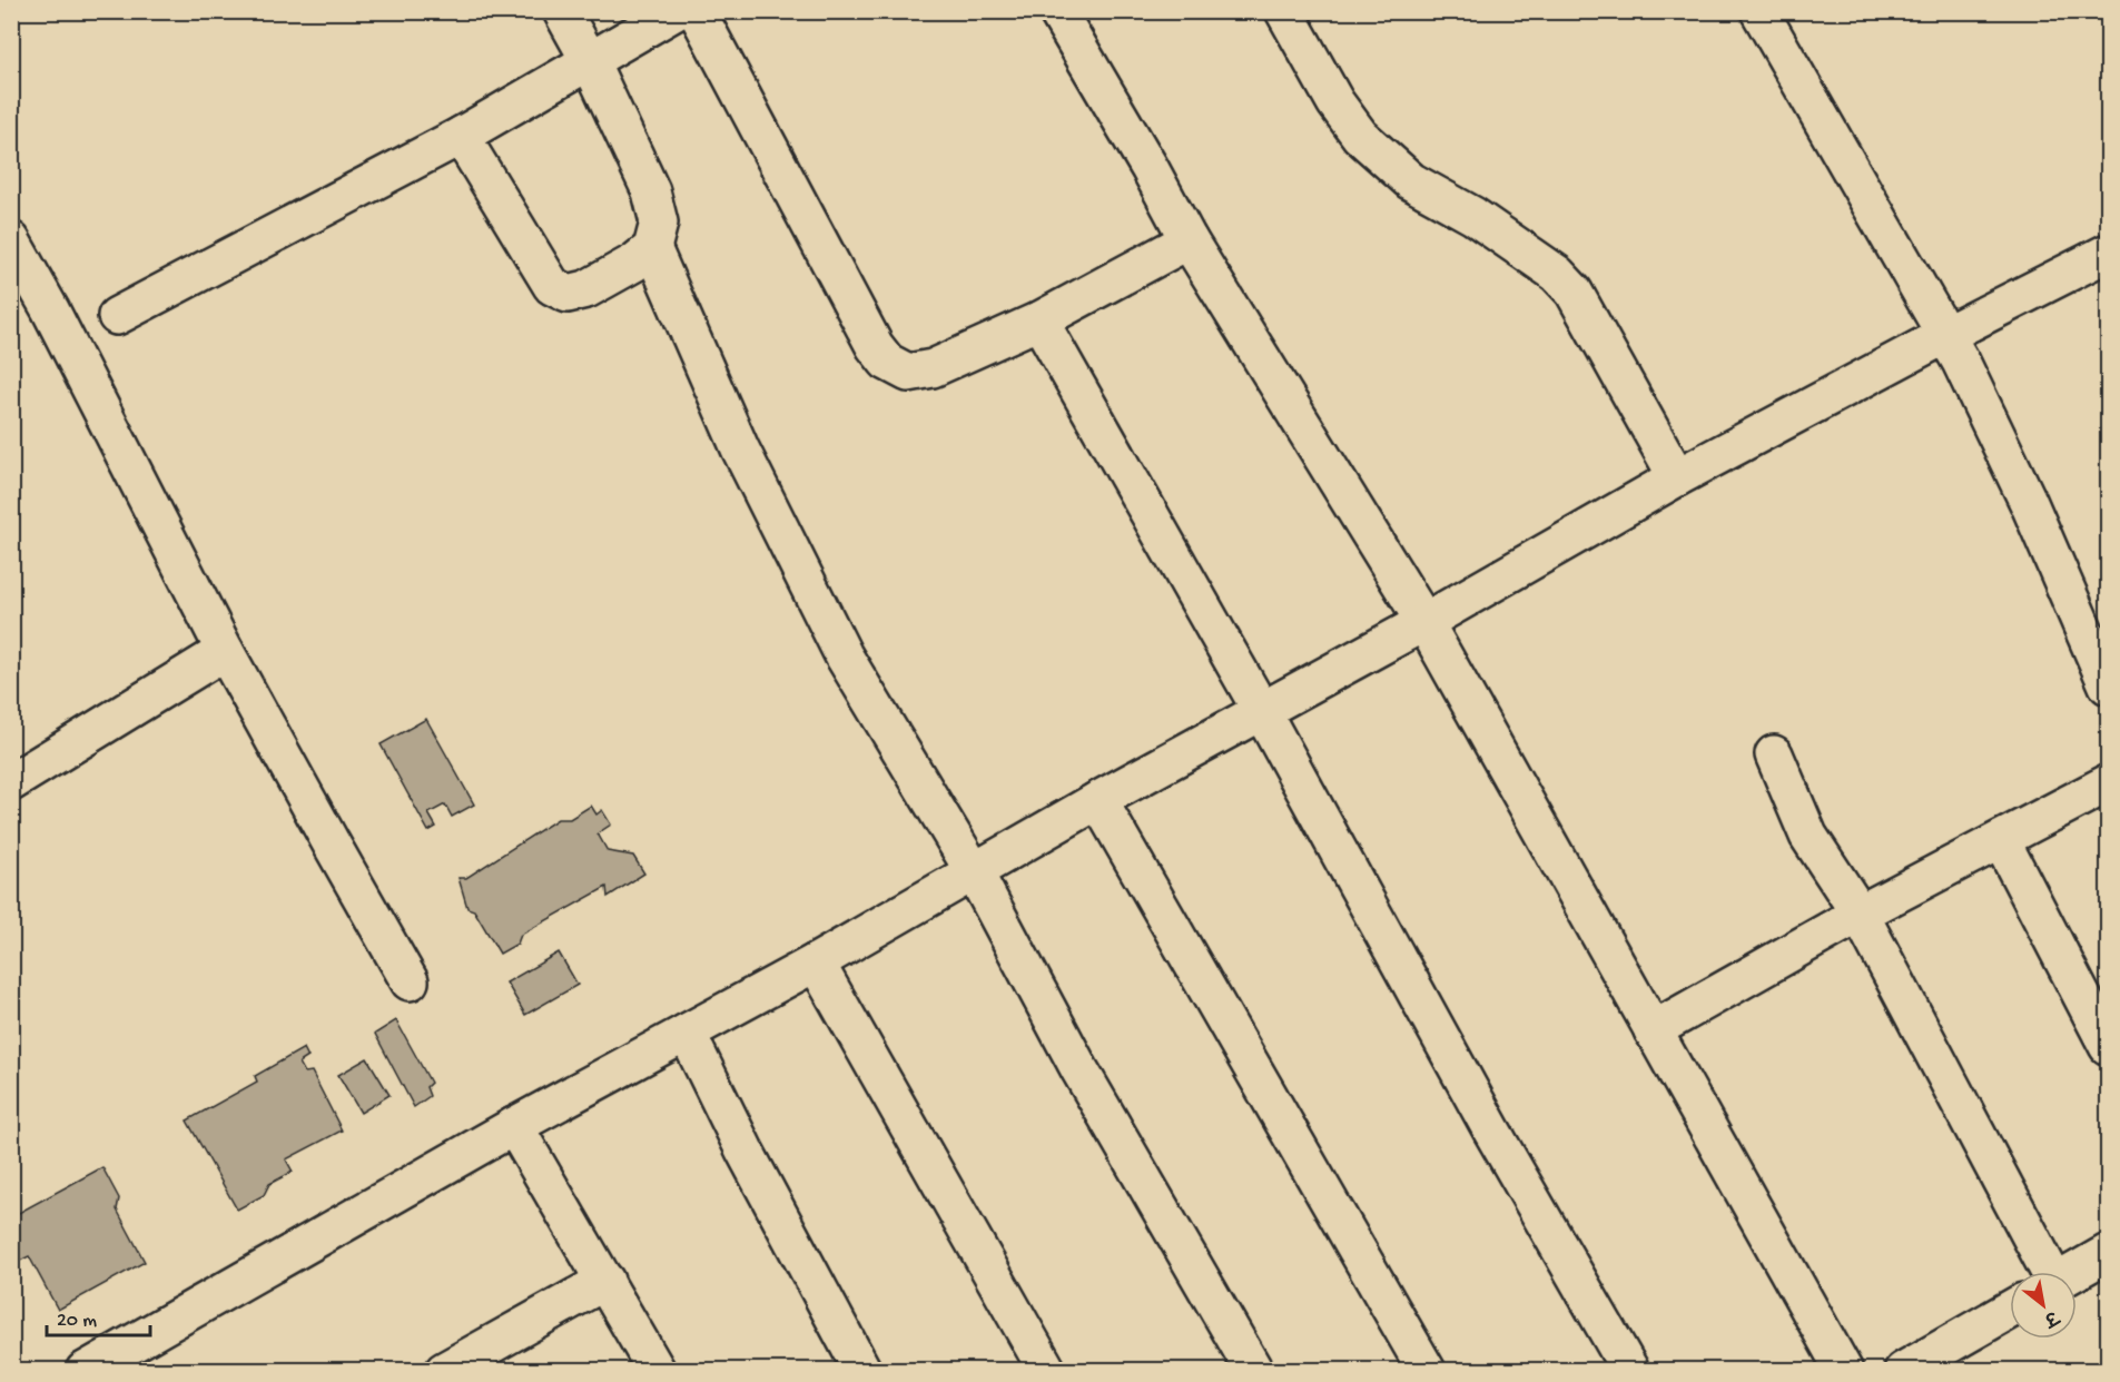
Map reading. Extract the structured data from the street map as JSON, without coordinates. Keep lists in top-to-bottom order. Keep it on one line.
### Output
{"scale_bar":"20 m","north":"bottom right"}
